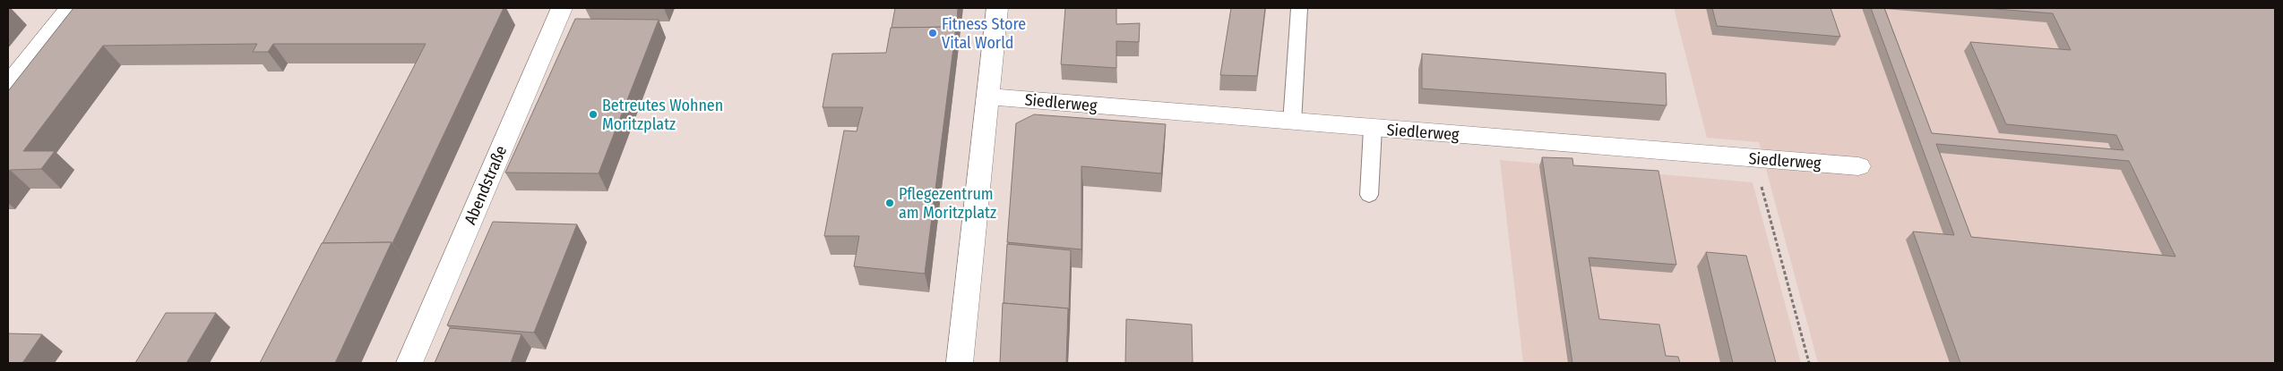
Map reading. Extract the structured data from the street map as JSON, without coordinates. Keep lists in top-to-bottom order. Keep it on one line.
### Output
{"streets":{"street":["Siedlerweg","Abendstraße"]},"places":["Fitness Store Vital World","Betreutes Wohnen Moritzplatz","Pflegezentrum am Moritzplatz"]}
